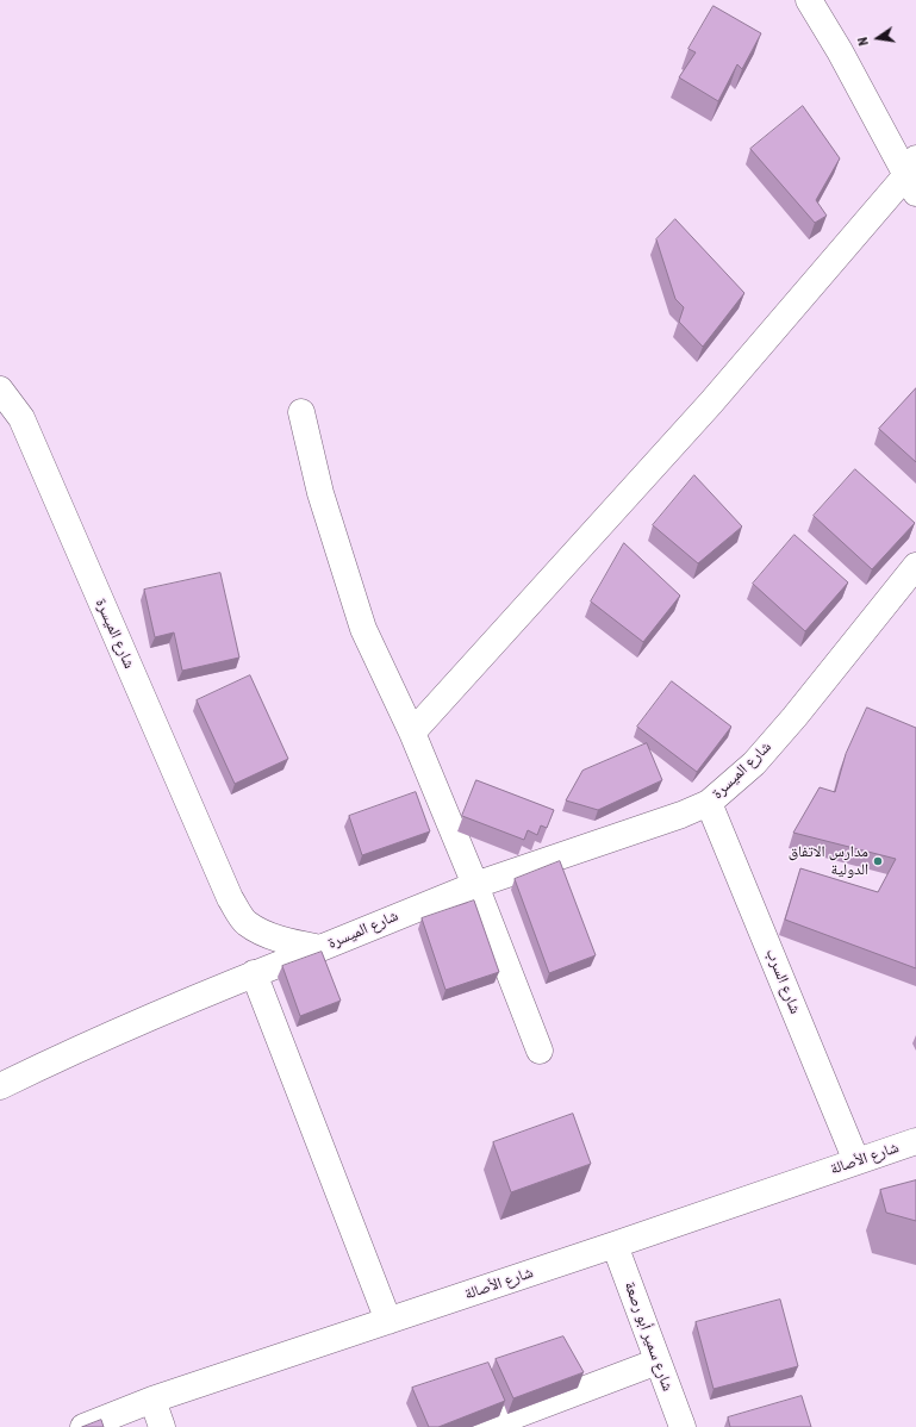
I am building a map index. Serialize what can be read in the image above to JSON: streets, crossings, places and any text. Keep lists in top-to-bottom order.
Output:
{
  "streets": {
    "street": [
      "شارع الميسرة",
      "شارع السرب",
      "شارع الأصالة",
      "شارع سمير أبو رصعة"
    ]
  },
  "crossings": [
    ["شارع الميسرة", "شارع السرب"],
    ["شارع السرب", "شارع الأصالة"],
    ["شارع الأصالة", "شارع سمير أبو رصعة"]
  ],
  "places": ["مدارس الاتفاق الدولية"],
  "north": "left"
}
